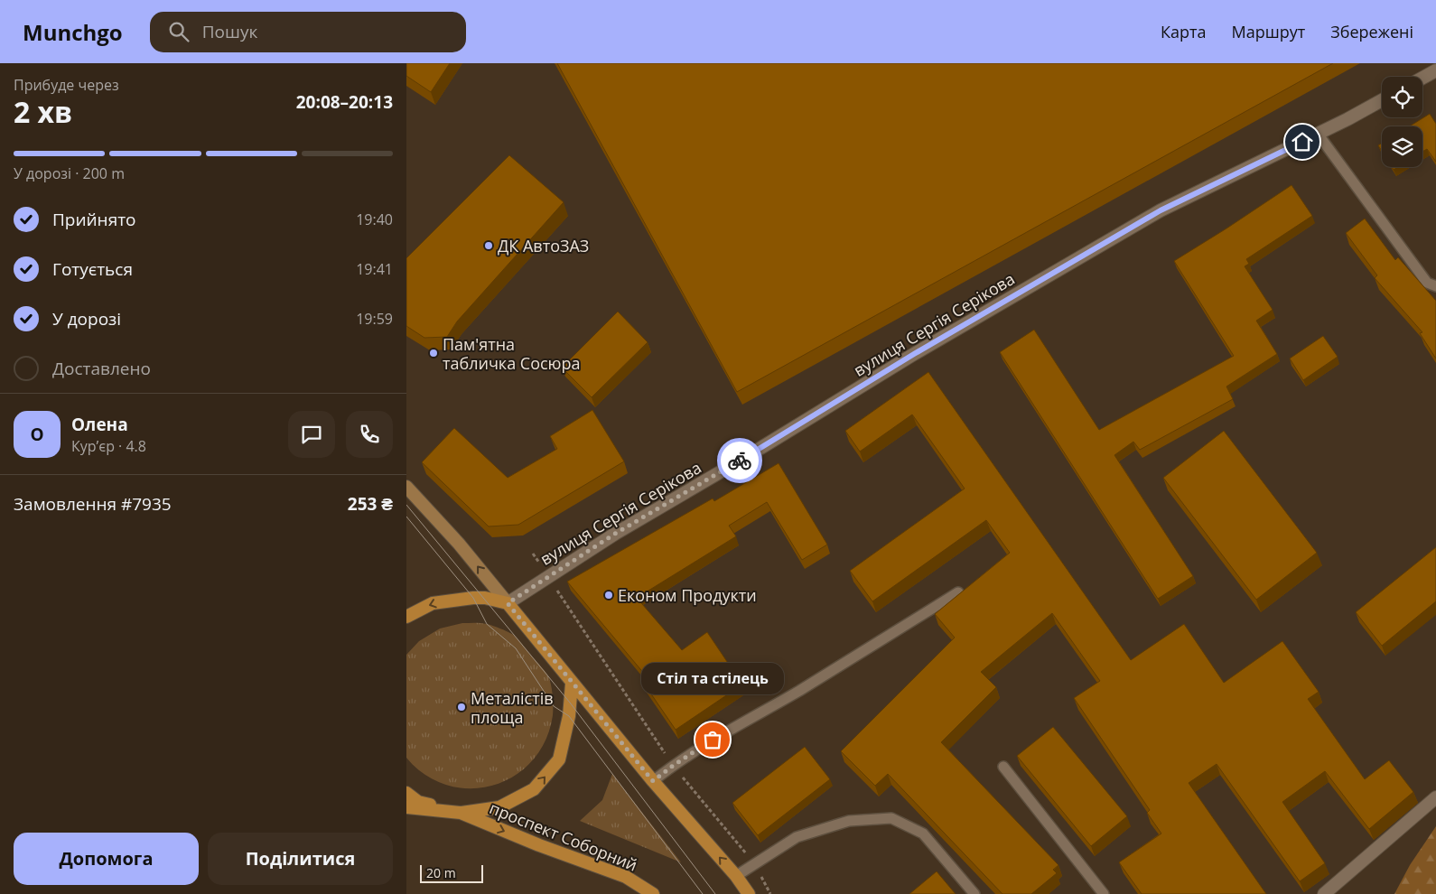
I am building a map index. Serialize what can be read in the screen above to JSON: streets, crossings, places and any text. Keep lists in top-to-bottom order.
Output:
{
  "streets": {
    "main road": ["проспект Соборний"],
    "street": ["вулиця Сергія Серікова"]
  },
  "one_way": ["проспект Соборний"],
  "places": [
    "ДК АвтоЗАЗ",
    "Пам'ятна табличка Сосюра",
    "Економ Продукти",
    "Металістів площа",
    "Стіл та стілець"
  ],
  "scale_bar": "20 m",
  "page": {
    "header": "Munchgo",
    "search": "Пошук",
    "nav": ["Карта", "Маршрут", "Збережені"],
    "heading": ["2 хв", "Прибуде через", "20:08–20:13"],
    "panel": [
      "Олена",
      "Кур’єр · 4.8",
      "Замовлення #7935",
      "253 ₴"
    ],
    "bar": "У дорозі · 200 m",
    "list": [
      ["Прийнято", "19:40"],
      ["Готується", "19:41"],
      ["У дорозі", "19:59"],
      "Доставлено"
    ],
    "round": "О",
    "bubble": "Стіл та стілець",
    "buttons": ["Допомога", "Поділитися"],
    "scale": "20 m"
  }
}
